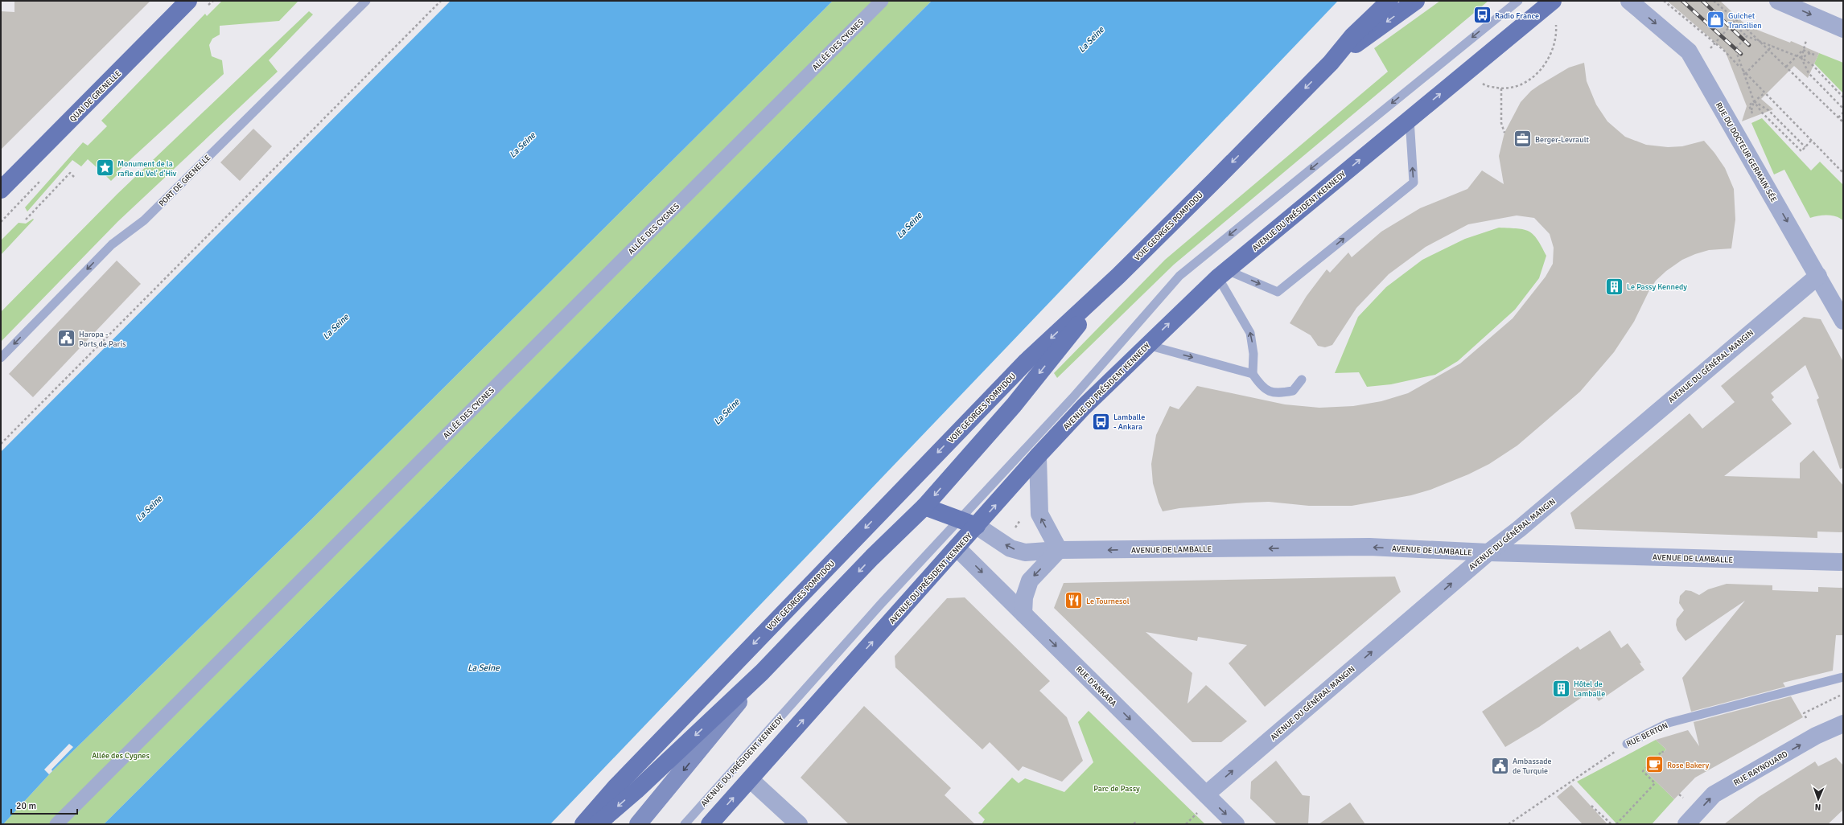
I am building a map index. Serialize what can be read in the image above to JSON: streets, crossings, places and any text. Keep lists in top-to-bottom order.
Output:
{
  "streets": {
    "main road": ["QUAI DE GRENELLE", "AVENUE DU PRÉSIDENT KENNEDY", "VOIE GEORGES POMPIDOU"],
    "street": [
      "ALLÉE DES CYGNES",
      "RUE DU DOCTEUR GERMAIN SÉE",
      "AVENUE DU GÉNÉRAL MANGIN",
      "AVENUE DE LAMBALLE",
      "RUE D'ANKARA",
      "RUE RAYNOUARD"
    ],
    "lane": ["PORT DE GRENELLE", "RUE BERTON"]
  },
  "crossings": [
    ["RUE DU DOCTEUR GERMAIN SÉE", "AVENUE DU GÉNÉRAL MANGIN"],
    ["AVENUE DU PRÉSIDENT KENNEDY", "AVENUE DE LAMBALLE"],
    ["AVENUE DU PRÉSIDENT KENNEDY", "RUE D'ANKARA"],
    ["AVENUE DU GÉNÉRAL MANGIN", "AVENUE DE LAMBALLE"],
    ["AVENUE DU GÉNÉRAL MANGIN", "RUE D'ANKARA"]
  ],
  "one_way": [
    "RUE DU DOCTEUR GERMAIN SÉE",
    "PORT DE GRENELLE",
    "AVENUE DU GÉNÉRAL MANGIN",
    "AVENUE DE LAMBALLE",
    "RUE D'ANKARA",
    "RUE RAYNOUARD"
  ],
  "water": ["La Seine"],
  "parks": ["Allée des Cygnes", "Parc de Passy"],
  "places": {
    "bus stop": ["Radio France", "Lamballe - Ankara"],
    "shop": ["Guichet Transilien"],
    "office": ["Berger-Levrault"],
    "place": ["Monument de la rafle du Vel' d'Hiv"],
    "building": ["Le Passy Kennedy", "Hôtel de Lamballe"],
    "public building": ["Haropa - Ports de Paris", "Ambassade de Turquie"],
    "restaurant": ["Le Tournesol"],
    "cafe": ["Rose Bakery"]
  },
  "scale_bar": "20 m",
  "north": "bottom"
}
